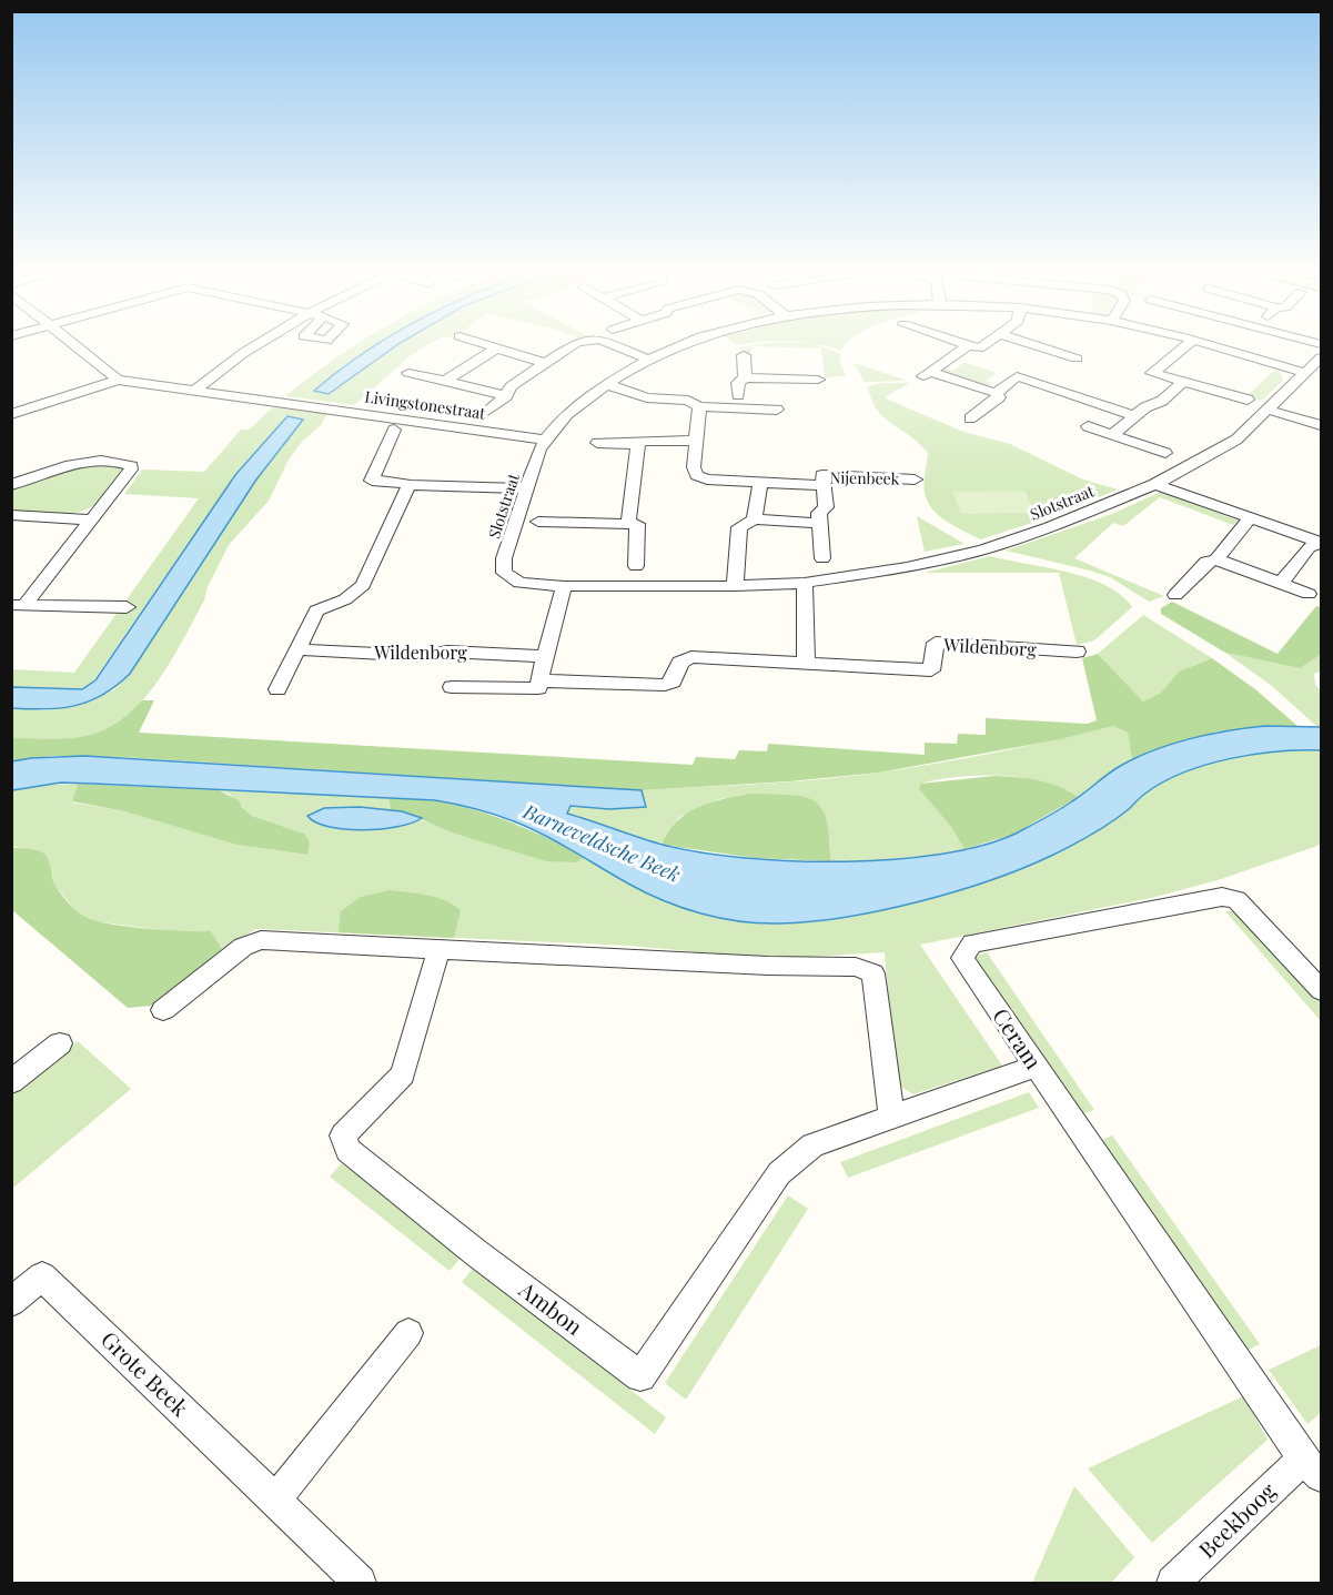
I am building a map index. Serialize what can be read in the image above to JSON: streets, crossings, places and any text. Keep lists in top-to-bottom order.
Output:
{
  "streets": {
    "street": [
      "Livingstonestraat",
      "Nijenbeek",
      "Slotstraat",
      "Wildenborg",
      "Ceram",
      "Ambon",
      "Grote Beek",
      "Beekboog"
    ]
  },
  "crossings": [
    ["Livingstonestraat", "Slotstraat"],
    ["Ceram", "Ambon"],
    ["Ceram", "Beekboog"]
  ],
  "water": ["Barneveldsche Beek"]
}
